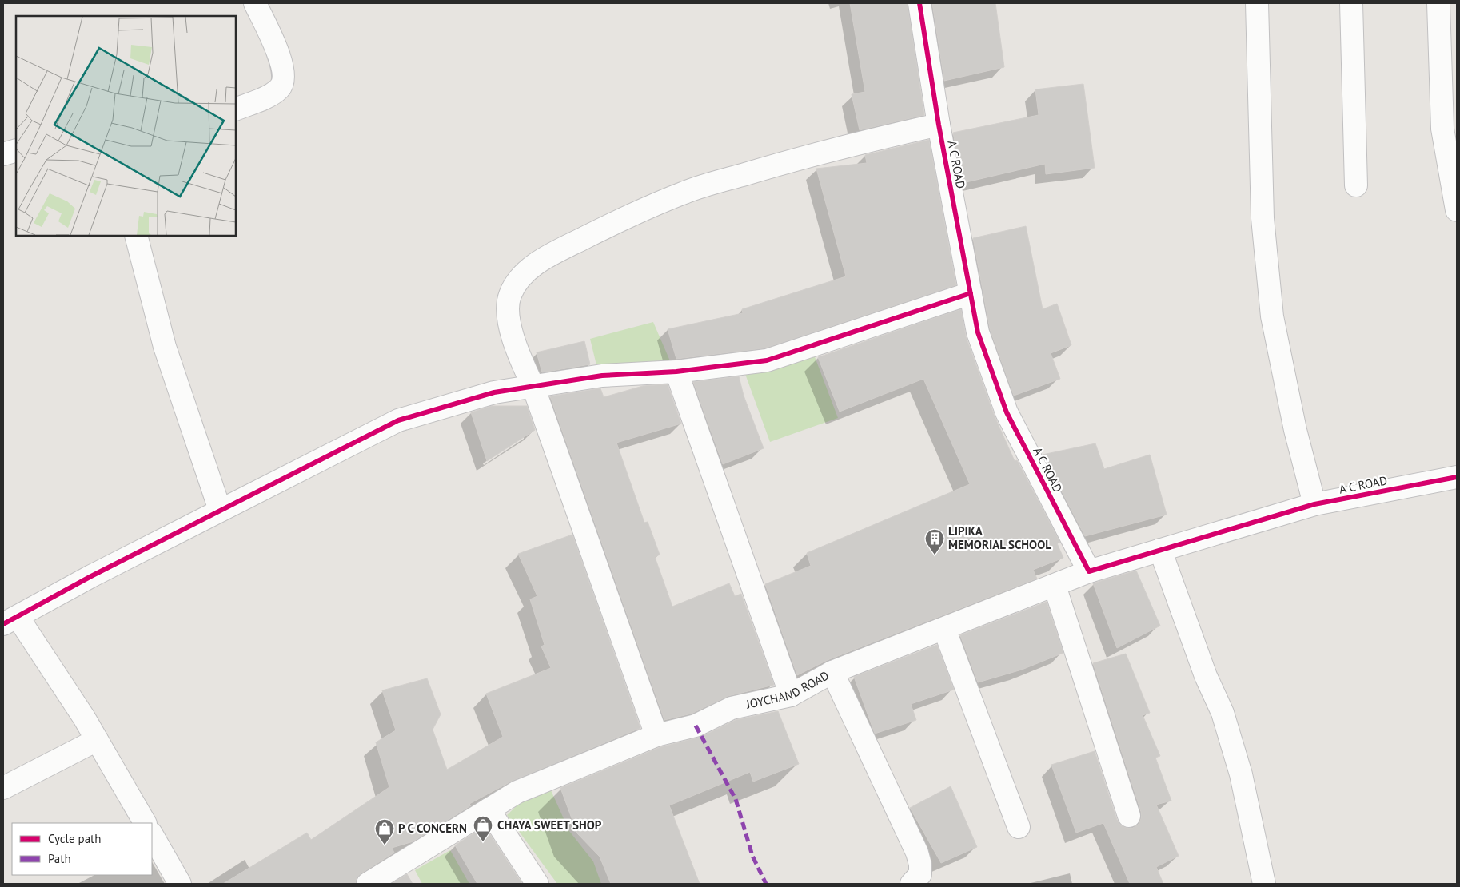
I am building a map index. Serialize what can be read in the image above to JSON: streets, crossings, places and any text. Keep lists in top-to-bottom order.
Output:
{
  "streets": {
    "street": ["A C ROAD", "JOYCHAND ROAD"]
  },
  "crossings": [
    ["A C ROAD", "JOYCHAND ROAD"]
  ],
  "places": {
    "building": ["LIPIKA MEMORIAL SCHOOL"],
    "shop": ["CHAYA SWEET SHOP", "P C CONCERN"]
  },
  "legend": ["Cycle path", "Path"]
}
